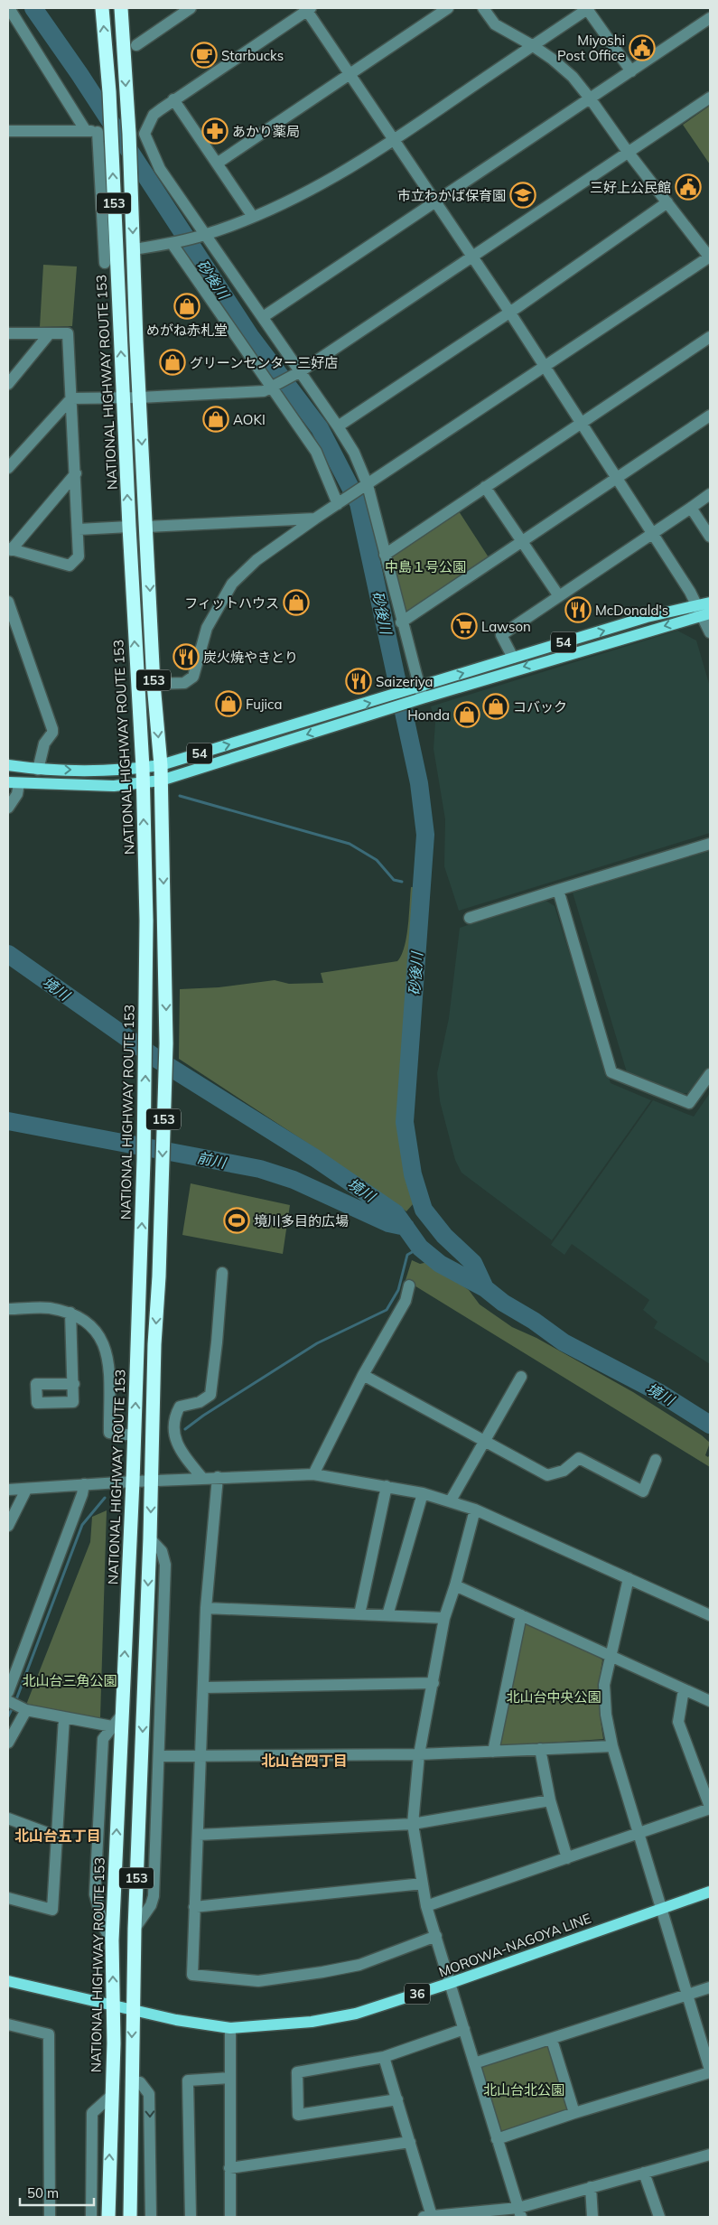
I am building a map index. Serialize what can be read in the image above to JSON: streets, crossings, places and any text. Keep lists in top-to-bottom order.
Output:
{
  "streets": {
    "highway": ["153", "NATIONAL HIGHWAY ROUTE 153"],
    "main road": ["54", "MOROWA-NAGOYA LINE", "36"]
  },
  "crossings": [
    ["153", "54"],
    ["153", "MOROWA-NAGOYA LINE"],
    ["NATIONAL HIGHWAY ROUTE 153", "54"],
    ["NATIONAL HIGHWAY ROUTE 153", "MOROWA-NAGOYA LINE"],
    ["NATIONAL HIGHWAY ROUTE 153", "36"],
    ["MOROWA-NAGOYA LINE", "36"]
  ],
  "districts": ["北山台四丁目", "北山台五丁目"],
  "water": ["砂後川", "境川", "前川"],
  "parks": [
    "中島１号公園",
    "北山台三角公園",
    "北山台中央公園",
    "北山台北公園"
  ],
  "places": {
    "public building": ["Miyoshi Post Office", "三好上公民館"],
    "cafe": ["Starbucks"],
    "pharmacy": ["あかり薬局"],
    "school or university": ["市立わかば保育園"],
    "shop": [
      "めがね赤札堂",
      "グリーンセンター三好店",
      "AOKI",
      "フィットハウス",
      "Fujica",
      "コバック",
      "Honda"
    ],
    "restaurant": ["McDonald's", "炭火焼やきとり", "Saizeriya"],
    "supermarket": ["Lawson"],
    "sports": ["境川多目的広場"]
  },
  "scale_bar": "50 m"
}
